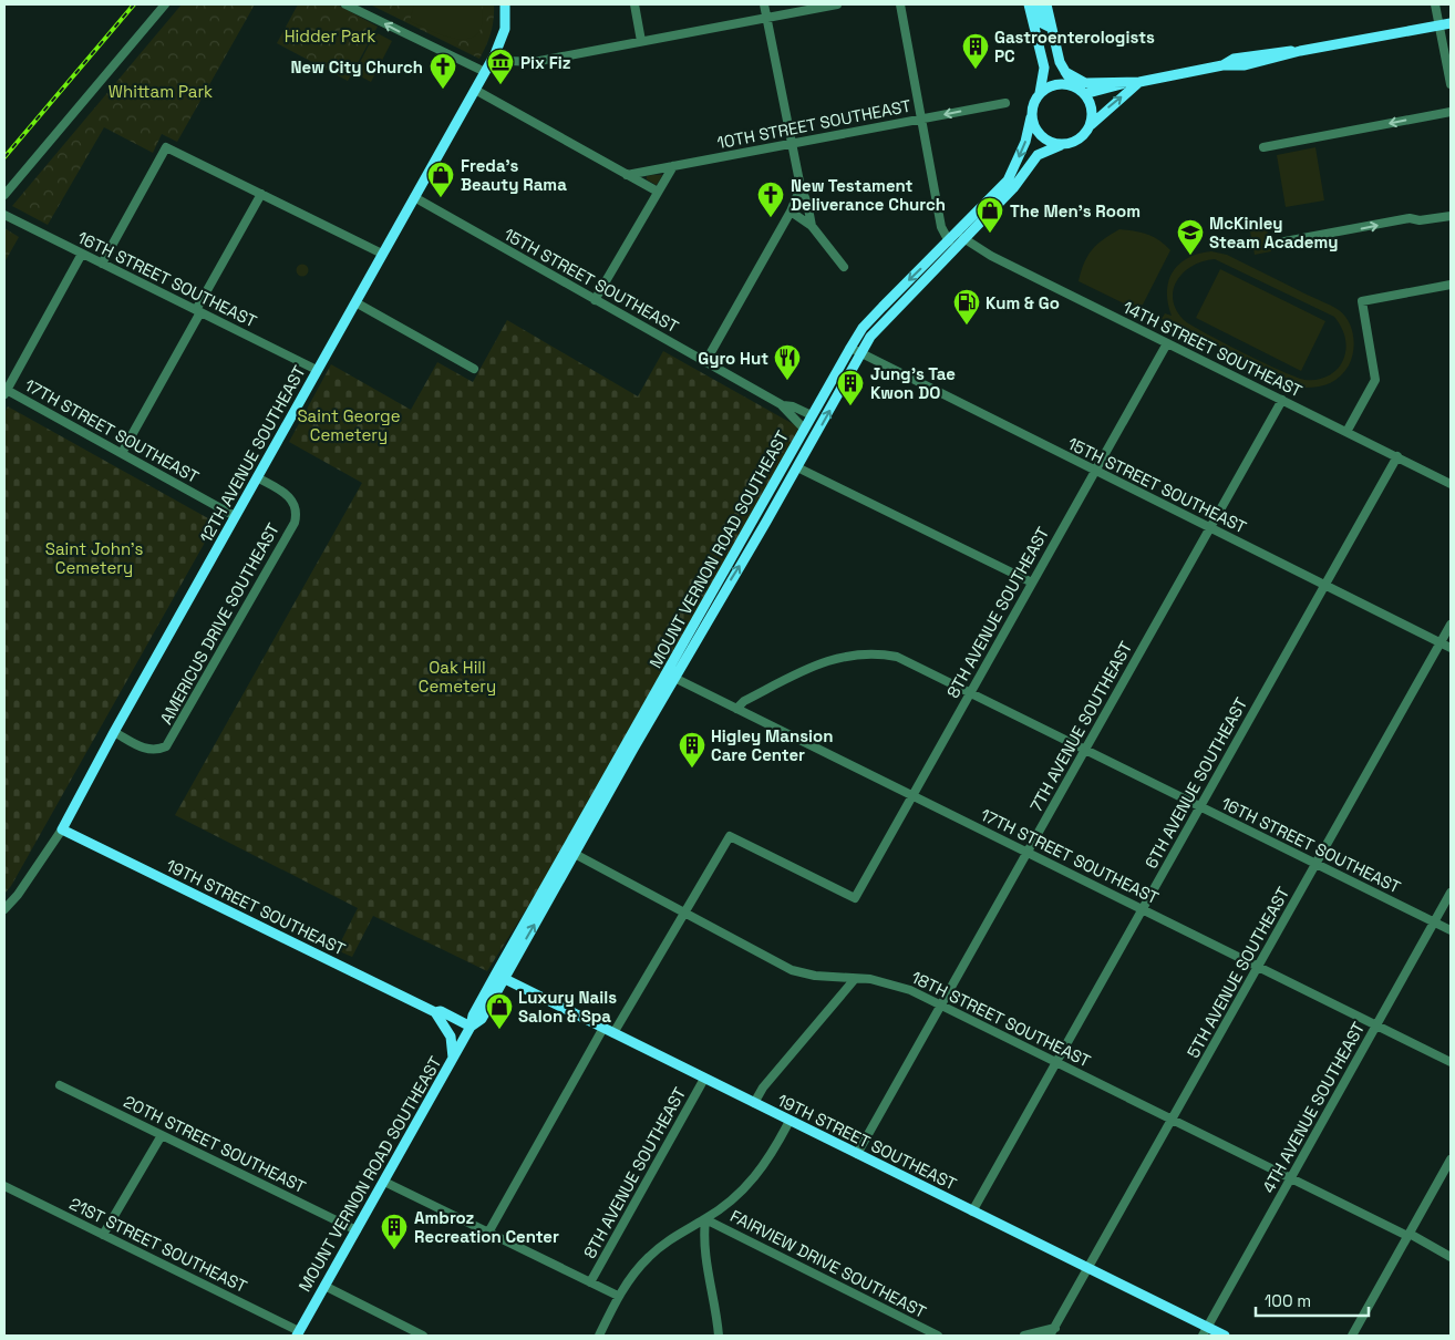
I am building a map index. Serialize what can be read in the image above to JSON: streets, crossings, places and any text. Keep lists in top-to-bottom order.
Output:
{
  "streets": {
    "main road": ["12TH AVENUE SOUTHEAST", "MOUNT VERNON ROAD SOUTHEAST", "19TH STREET SOUTHEAST"],
    "street": [
      "10TH STREET SOUTHEAST",
      "16TH STREET SOUTHEAST",
      "15TH STREET SOUTHEAST",
      "14TH STREET SOUTHEAST",
      "17TH STREET SOUTHEAST",
      "8TH AVENUE SOUTHEAST",
      "AMERICUS DRIVE SOUTHEAST",
      "7TH AVENUE SOUTHEAST",
      "6TH AVENUE SOUTHEAST",
      "5TH AVENUE SOUTHEAST",
      "18TH STREET SOUTHEAST",
      "4TH AVENUE SOUTHEAST",
      "20TH STREET SOUTHEAST",
      "21ST STREET SOUTHEAST",
      "FAIRVIEW DRIVE SOUTHEAST"
    ]
  },
  "crossings": [
    ["16TH STREET SOUTHEAST", "17TH STREET SOUTHEAST"],
    ["16TH STREET SOUTHEAST", "12TH AVENUE SOUTHEAST"],
    ["16TH STREET SOUTHEAST", "8TH AVENUE SOUTHEAST"],
    ["16TH STREET SOUTHEAST", "7TH AVENUE SOUTHEAST"],
    ["16TH STREET SOUTHEAST", "6TH AVENUE SOUTHEAST"],
    ["16TH STREET SOUTHEAST", "5TH AVENUE SOUTHEAST"],
    ["16TH STREET SOUTHEAST", "4TH AVENUE SOUTHEAST"],
    ["15TH STREET SOUTHEAST", "12TH AVENUE SOUTHEAST"],
    ["15TH STREET SOUTHEAST", "MOUNT VERNON ROAD SOUTHEAST"],
    ["15TH STREET SOUTHEAST", "8TH AVENUE SOUTHEAST"],
    ["15TH STREET SOUTHEAST", "7TH AVENUE SOUTHEAST"],
    ["15TH STREET SOUTHEAST", "6TH AVENUE SOUTHEAST"],
    ["15TH STREET SOUTHEAST", "5TH AVENUE SOUTHEAST"],
    ["14TH STREET SOUTHEAST", "MOUNT VERNON ROAD SOUTHEAST"],
    ["14TH STREET SOUTHEAST", "8TH AVENUE SOUTHEAST"],
    ["14TH STREET SOUTHEAST", "7TH AVENUE SOUTHEAST"],
    ["14TH STREET SOUTHEAST", "6TH AVENUE SOUTHEAST"],
    ["17TH STREET SOUTHEAST", "12TH AVENUE SOUTHEAST"],
    ["17TH STREET SOUTHEAST", "MOUNT VERNON ROAD SOUTHEAST"],
    ["17TH STREET SOUTHEAST", "8TH AVENUE SOUTHEAST"],
    ["17TH STREET SOUTHEAST", "7TH AVENUE SOUTHEAST"],
    ["17TH STREET SOUTHEAST", "6TH AVENUE SOUTHEAST"],
    ["17TH STREET SOUTHEAST", "5TH AVENUE SOUTHEAST"],
    ["17TH STREET SOUTHEAST", "4TH AVENUE SOUTHEAST"],
    ["12TH AVENUE SOUTHEAST", "AMERICUS DRIVE SOUTHEAST"],
    ["12TH AVENUE SOUTHEAST", "19TH STREET SOUTHEAST"],
    ["MOUNT VERNON ROAD SOUTHEAST", "19TH STREET SOUTHEAST"],
    ["MOUNT VERNON ROAD SOUTHEAST", "18TH STREET SOUTHEAST"],
    ["MOUNT VERNON ROAD SOUTHEAST", "20TH STREET SOUTHEAST"],
    ["MOUNT VERNON ROAD SOUTHEAST", "21ST STREET SOUTHEAST"],
    ["8TH AVENUE SOUTHEAST", "19TH STREET SOUTHEAST"],
    ["8TH AVENUE SOUTHEAST", "18TH STREET SOUTHEAST"],
    ["7TH AVENUE SOUTHEAST", "19TH STREET SOUTHEAST"],
    ["7TH AVENUE SOUTHEAST", "18TH STREET SOUTHEAST"],
    ["6TH AVENUE SOUTHEAST", "19TH STREET SOUTHEAST"],
    ["6TH AVENUE SOUTHEAST", "18TH STREET SOUTHEAST"],
    ["19TH STREET SOUTHEAST", "5TH AVENUE SOUTHEAST"],
    ["19TH STREET SOUTHEAST", "4TH AVENUE SOUTHEAST"],
    ["5TH AVENUE SOUTHEAST", "18TH STREET SOUTHEAST"],
    ["18TH STREET SOUTHEAST", "4TH AVENUE SOUTHEAST"]
  ],
  "parks": [
    "Hidder Park",
    "Whittam Park",
    "Saint George Cemetery",
    "Saint John's Cemetery",
    "Oak Hill Cemetery"
  ],
  "places": {
    "building": [
      "Gastroenterologists PC",
      "Jung's Tae Kwon DO",
      "Higley Mansion Care Center",
      "Ambroz Recreation Center"
    ],
    "museum": ["Pix Fiz"],
    "church": ["New City Church", "New Testament Deliverance Church"],
    "shop": ["Freda's Beauty Rama", "The Men's Room", "Luxury Nails Salon & Spa"],
    "school or university": ["McKinley Steam Academy"],
    "fuel station": ["Kum & Go"],
    "restaurant": ["Gyro Hut"]
  },
  "scale_bar": "100 m"
}
